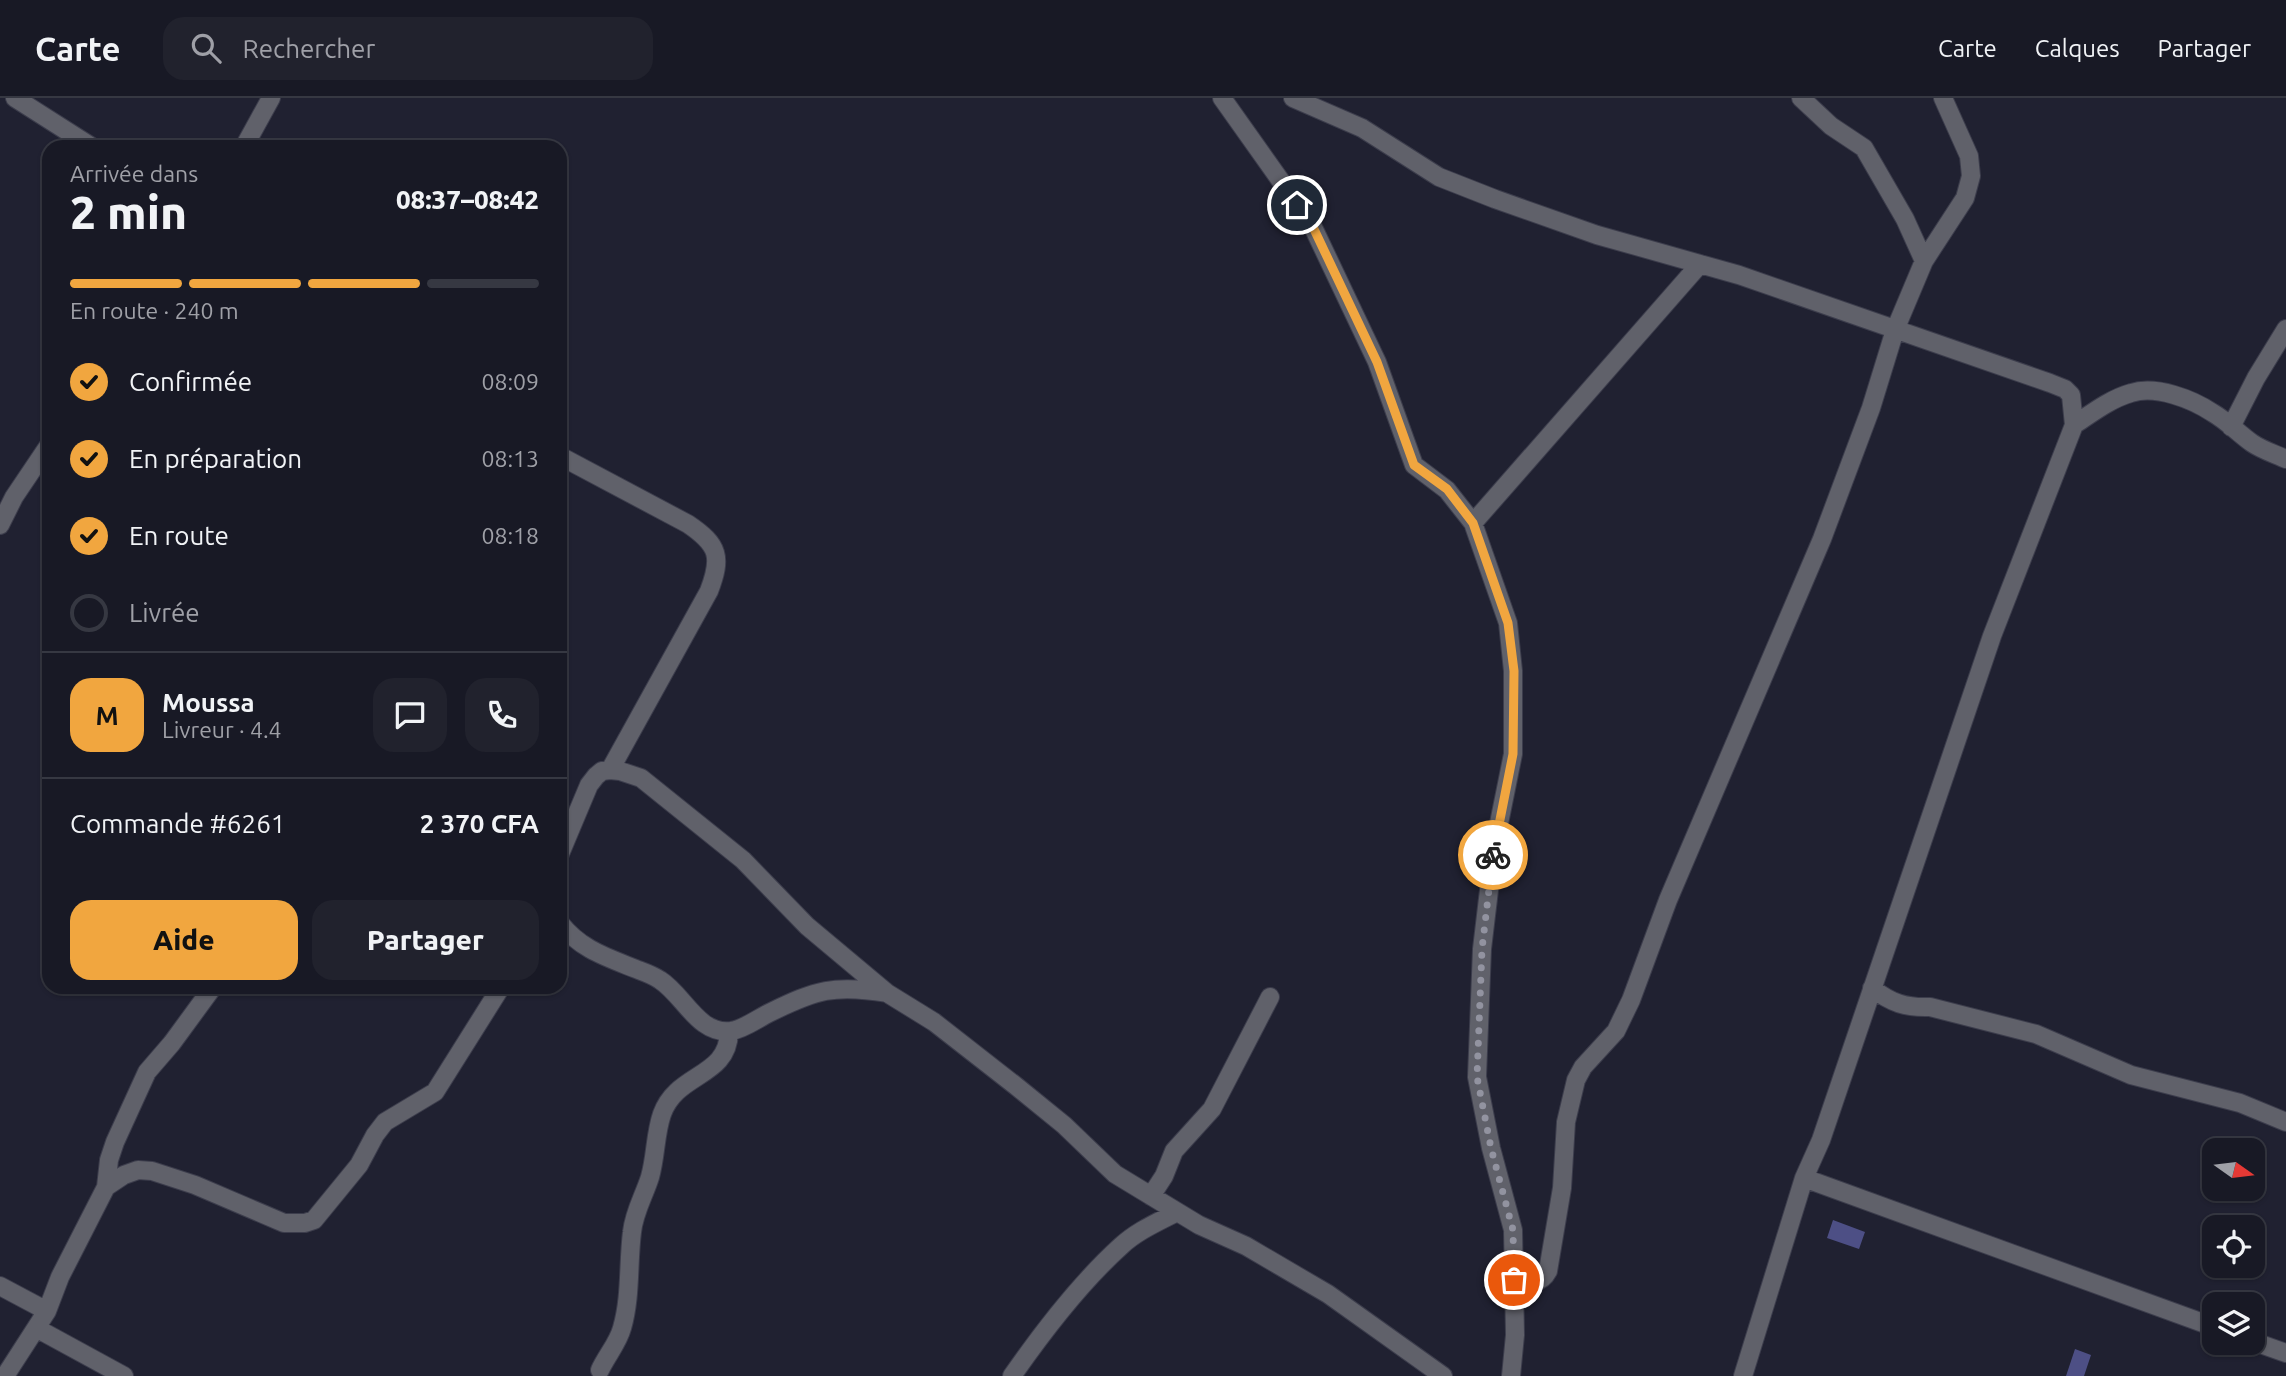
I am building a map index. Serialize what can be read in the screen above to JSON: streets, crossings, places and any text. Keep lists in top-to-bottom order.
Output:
{
  "north": "right",
  "page": {
    "header": "Carte",
    "search": "Rechercher",
    "nav": ["Carte", "Calques", "Partager"],
    "heading": ["2 min", "Arrivée dans", "08:37–08:42"],
    "panel": [
      "Moussa",
      "Livreur · 4.4",
      "Commande #6261",
      "2 370 CFA"
    ],
    "bar": "En route · 240 m",
    "list": [
      ["Confirmée", "08:09"],
      ["En préparation", "08:13"],
      ["En route", "08:18"],
      "Livrée"
    ],
    "round": "M",
    "buttons": ["Aide", "Partager"]
  }
}
